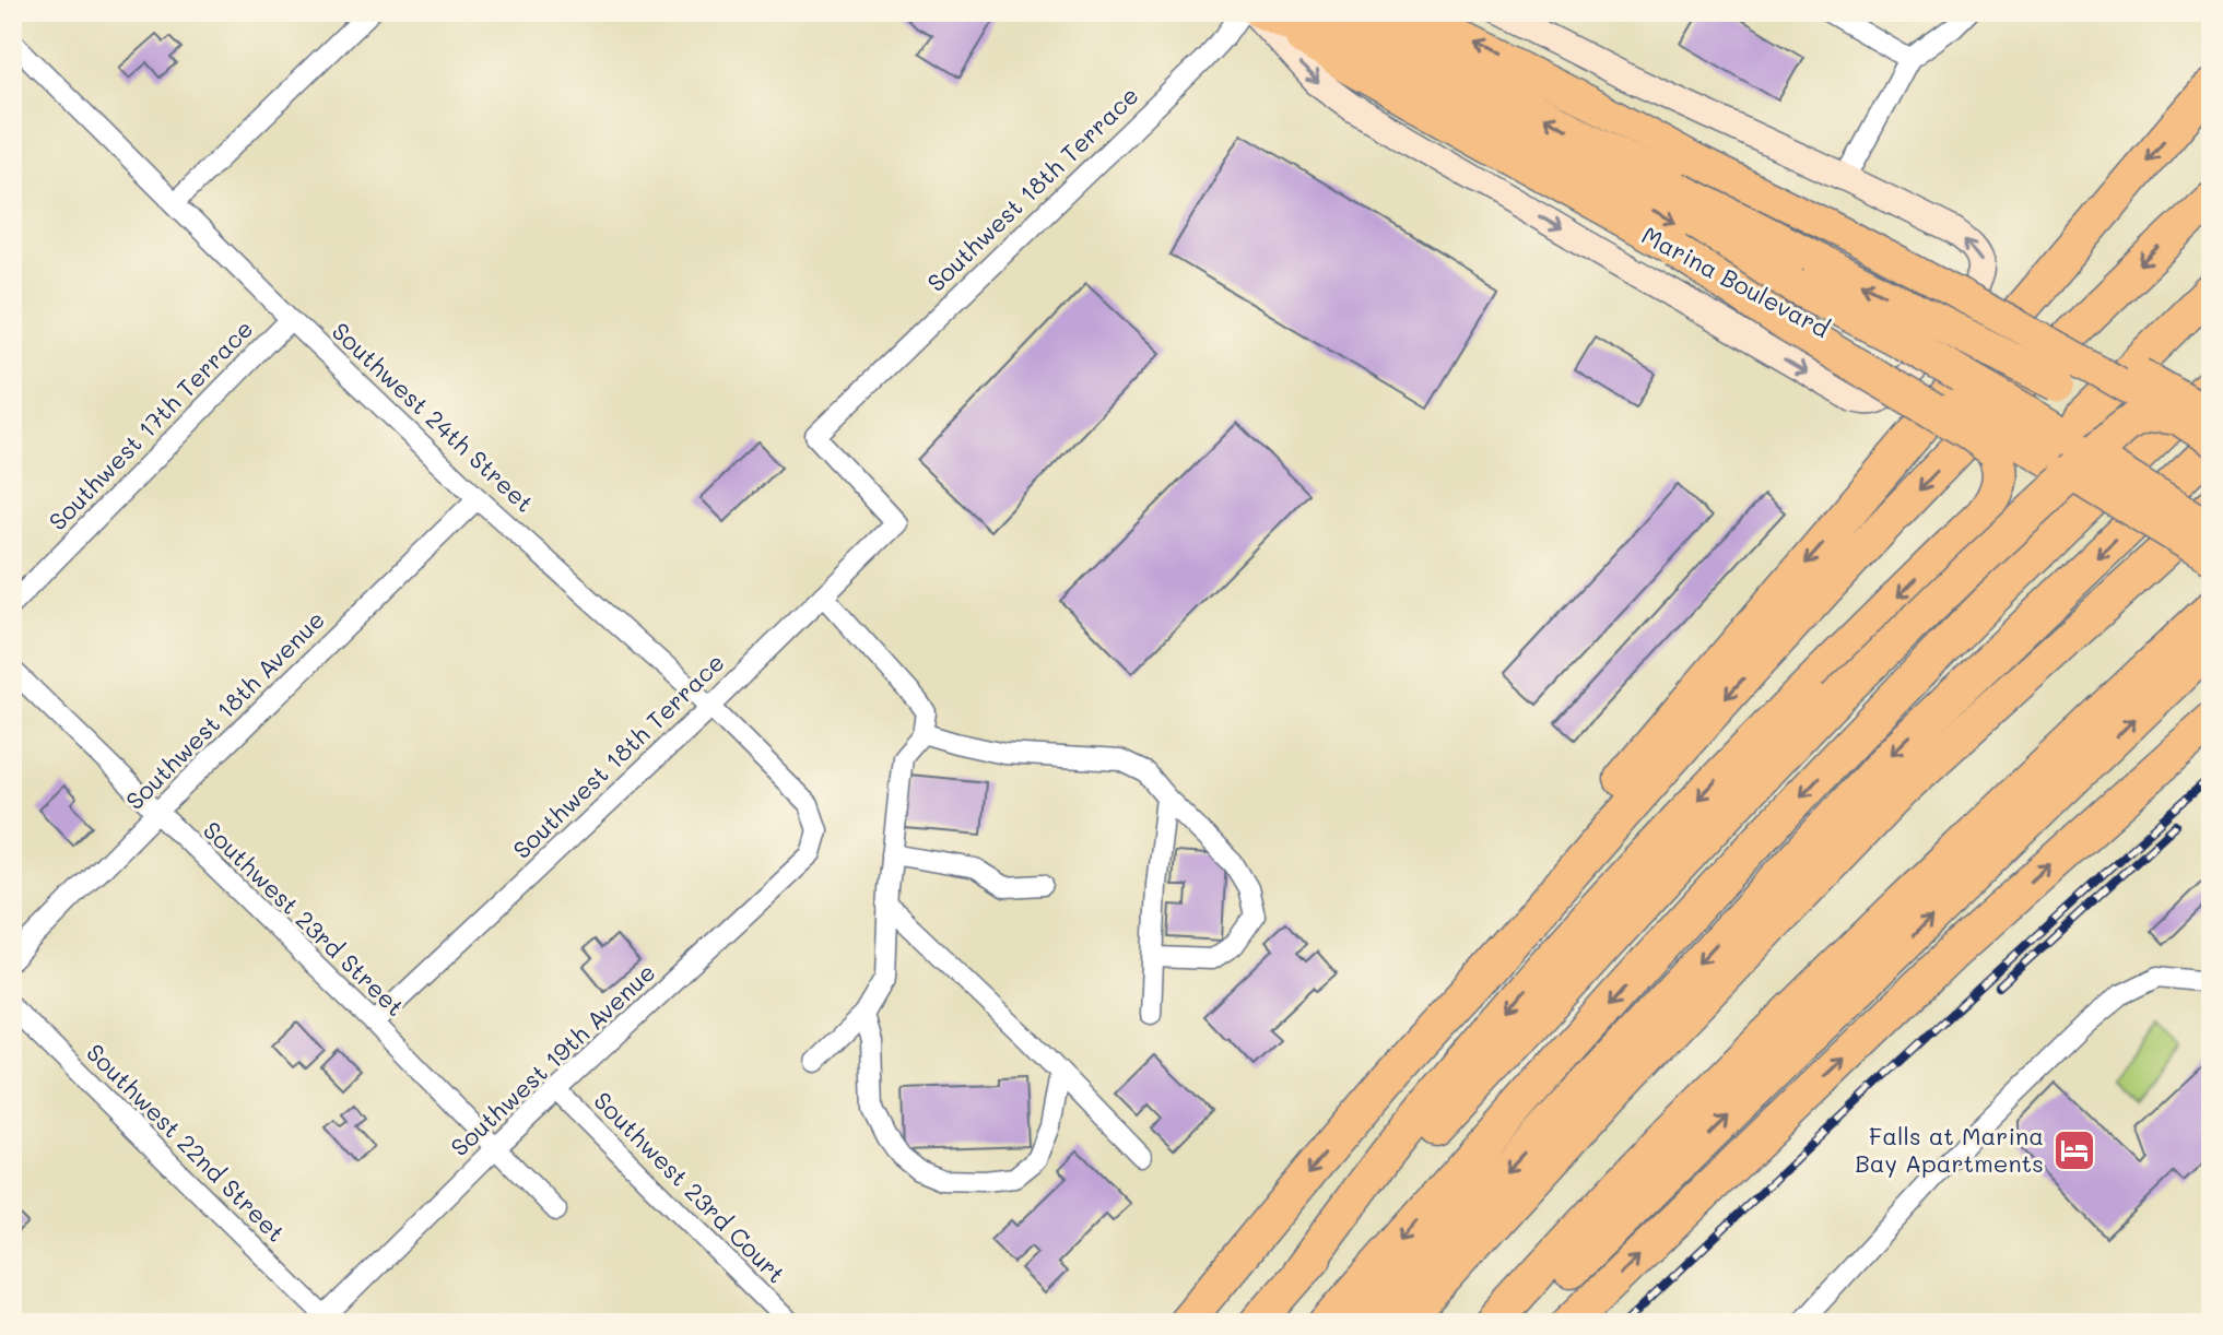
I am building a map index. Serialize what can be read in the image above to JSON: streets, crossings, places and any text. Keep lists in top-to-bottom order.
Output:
{
  "streets": {
    "main road": ["Marina Boulevard"],
    "street": [
      "Southwest 18th Terrace",
      "Southwest 24th Street",
      "Southwest 17th Terrace",
      "Southwest 18th Avenue",
      "Southwest 23rd Street",
      "Southwest 19th Avenue",
      "Southwest 22nd Street",
      "Southwest 23rd Court"
    ]
  },
  "crossings": [
    ["Southwest 18th Terrace", "Southwest 24th Street"],
    ["Southwest 18th Terrace", "Southwest 23rd Street"],
    ["Southwest 24th Street", "Southwest 17th Terrace"],
    ["Southwest 24th Street", "Southwest 18th Avenue"],
    ["Southwest 24th Street", "Southwest 19th Avenue"],
    ["Southwest 18th Avenue", "Southwest 23rd Street"],
    ["Southwest 23rd Street", "Southwest 19th Avenue"],
    ["Southwest 19th Avenue", "Southwest 22nd Street"],
    ["Southwest 19th Avenue", "Southwest 23rd Court"]
  ],
  "places": {
    "hotel": ["Falls at Marina Bay Apartments"]
  }
}
